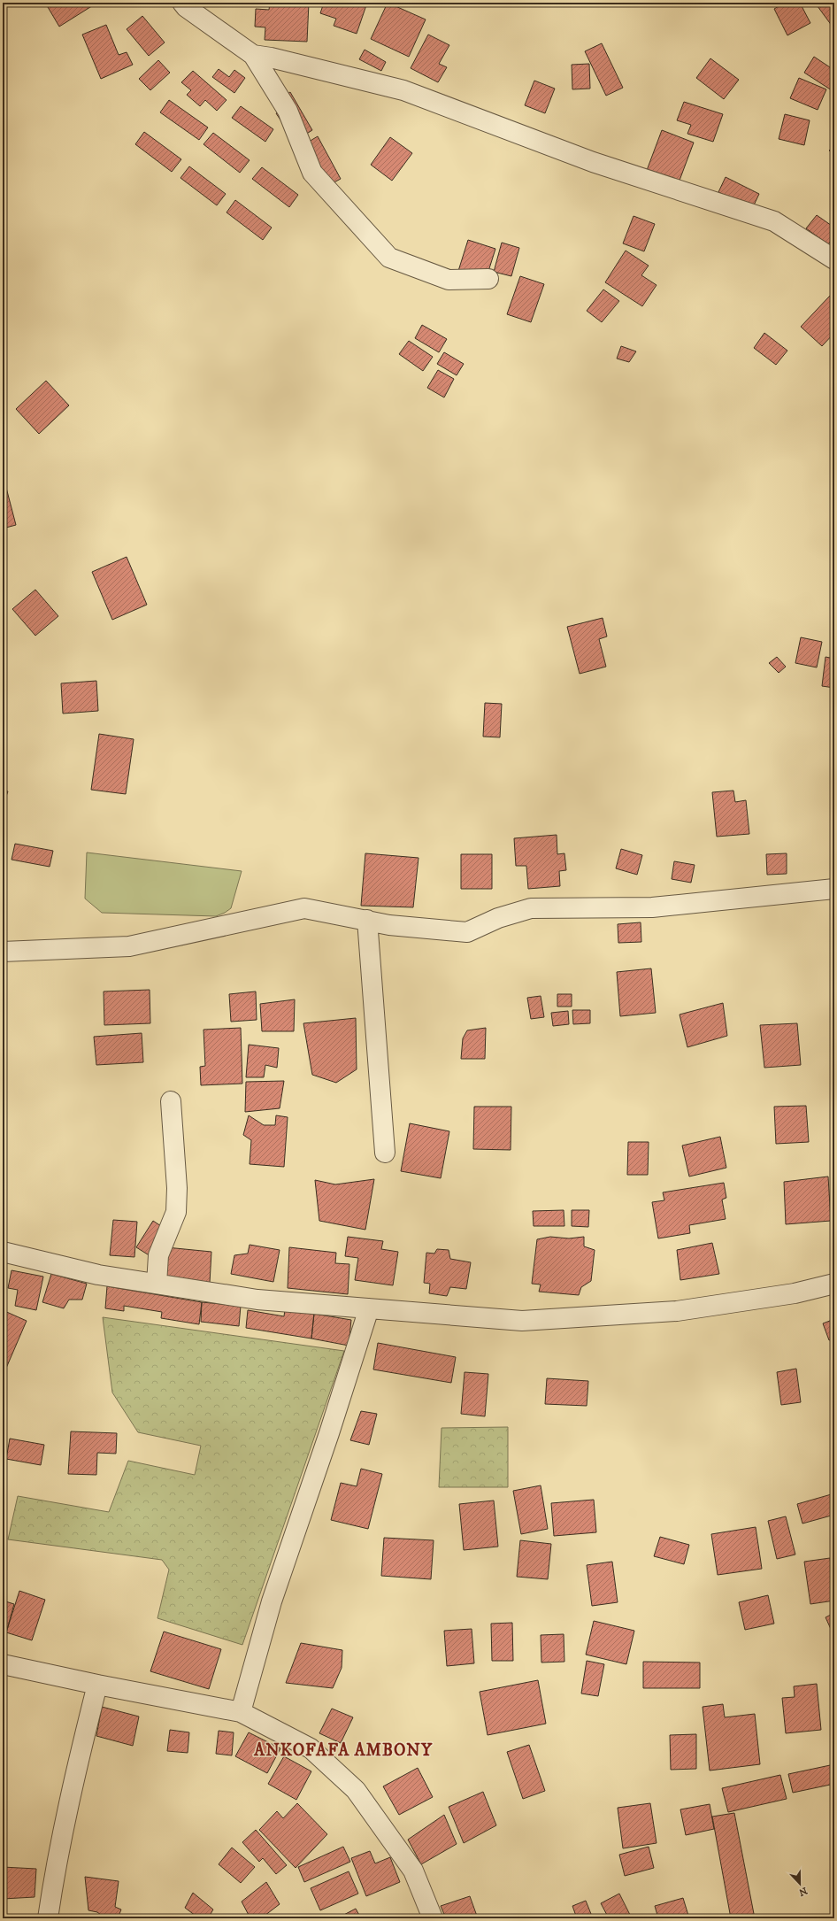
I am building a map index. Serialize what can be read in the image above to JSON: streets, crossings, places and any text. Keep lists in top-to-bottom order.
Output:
{
  "districts": ["ANKOFAFA AMBONY"],
  "north": "bottom"
}
